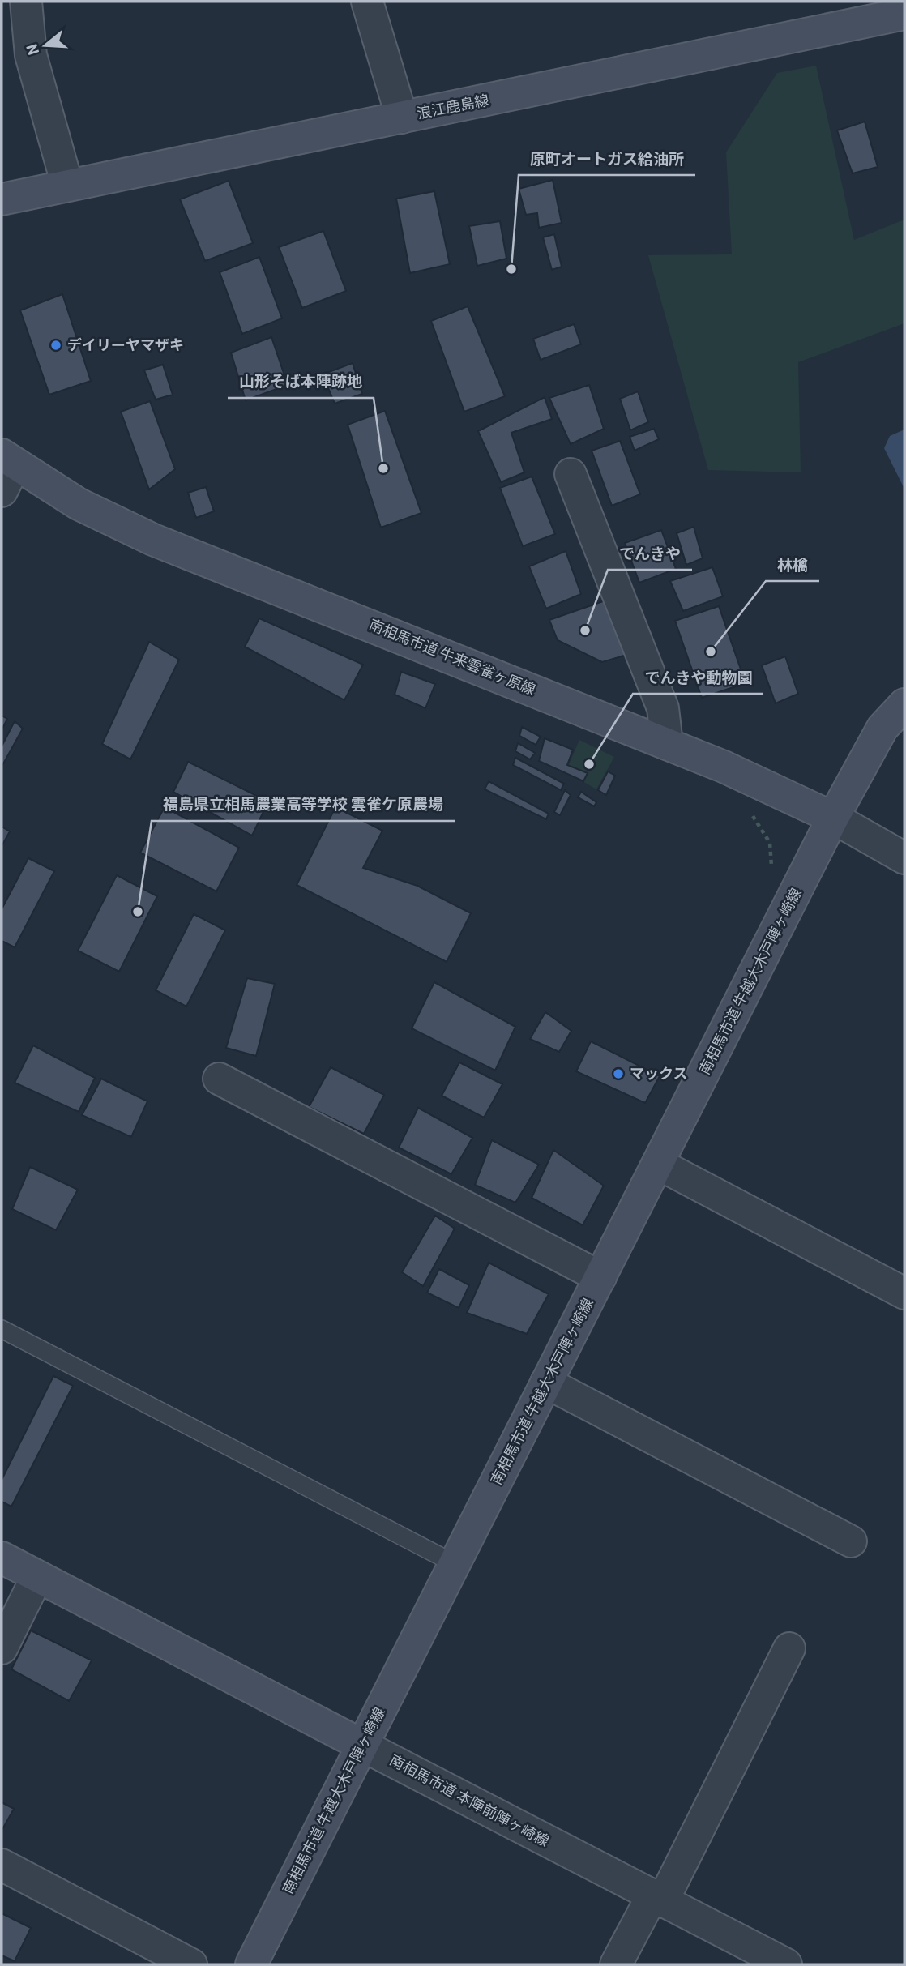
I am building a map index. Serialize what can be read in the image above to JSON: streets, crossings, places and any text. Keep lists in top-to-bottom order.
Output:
{
  "streets": {
    "street": [
      "浪江鹿島線",
      "南相馬市道 牛来雲雀ヶ原線",
      "南相馬市道 牛越大木戸陣ヶ崎線",
      "南相馬市道 本陣前陣ヶ崎線"
    ]
  },
  "crossings": [
    ["南相馬市道 牛来雲雀ヶ原線", "南相馬市道 牛越大木戸陣ヶ崎線"],
    ["南相馬市道 牛越大木戸陣ヶ崎線", "南相馬市道 本陣前陣ヶ崎線"]
  ],
  "places": [
    "原町オートガス給油所",
    "デイリーヤマザキ",
    "山形そば本陣跡地",
    "でんきや",
    "林檎",
    "でんきや動物園",
    "福島県立相馬農業高等学校 雲雀ケ原農場",
    "マックス"
  ],
  "north": "left"
}
